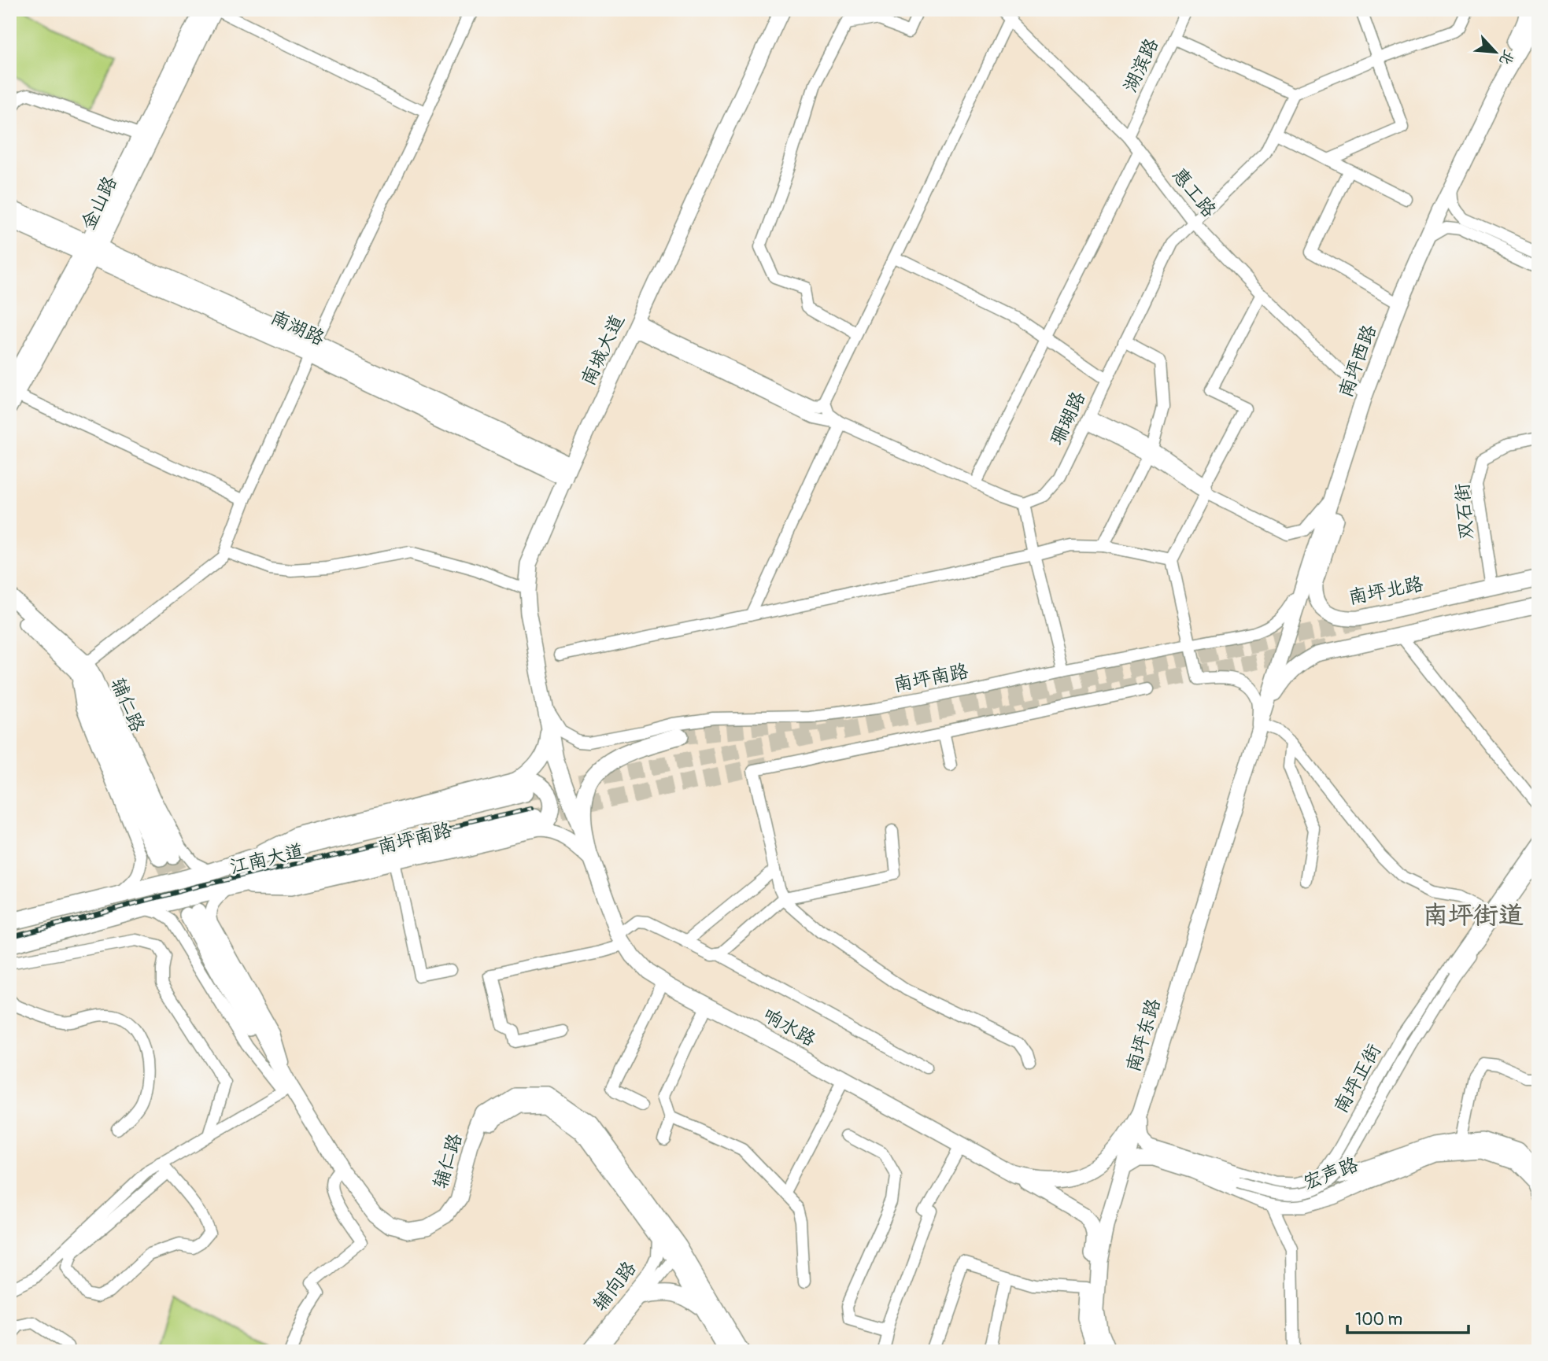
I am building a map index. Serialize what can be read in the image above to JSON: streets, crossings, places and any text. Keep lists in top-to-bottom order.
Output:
{
  "streets": {
    "highway": ["江南大道"],
    "main road": [
      "金山路",
      "南城大道",
      "南坪西路",
      "南坪北路",
      "南坪南路",
      "辅仁路",
      "响水路",
      "南坪东路",
      "宏声路"
    ],
    "street": [
      "湖滨路",
      "惠工路",
      "珊瑚路",
      "双石街",
      "南坪正街",
      "辅向路"
    ]
  },
  "crossings": [
    ["湖滨路", "惠工路"],
    ["惠工路", "南坪西路"],
    ["惠工路", "珊瑚路"],
    ["南城大道", "南坪南路"],
    ["南城大道", "响水路"],
    ["南坪西路", "南坪北路"],
    ["南坪西路", "南坪南路"],
    ["南坪西路", "南坪东路"],
    ["双石街", "南坪北路"],
    ["南坪南路", "江南大道"],
    ["南坪南路", "响水路"],
    ["辅仁路", "辅向路"],
    ["响水路", "南坪东路"],
    ["响水路", "宏声路"],
    ["南坪东路", "宏声路"],
    ["南坪正街", "宏声路"]
  ],
  "districts": ["南坪街道"],
  "scale_bar": "100 m",
  "north": "bottom right"
}
